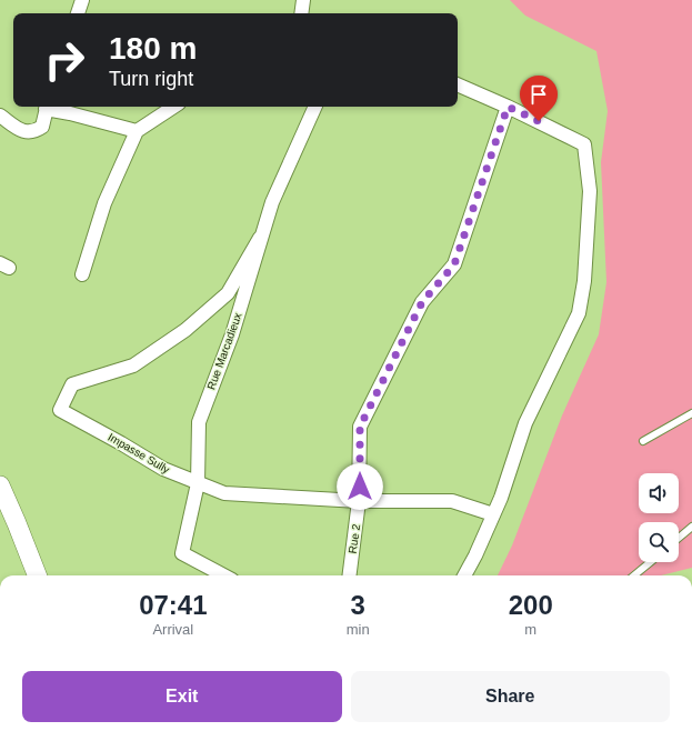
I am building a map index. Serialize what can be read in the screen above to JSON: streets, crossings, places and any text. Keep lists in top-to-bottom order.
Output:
{
  "streets": {
    "street": ["Rue Marcadieux", "Impasse Sully", "Rue 2"]
  },
  "crossings": [
    ["Rue Marcadieux", "Impasse Sully"],
    ["Impasse Sully", "Rue 2"]
  ],
  "page": {
    "turn": ["180 m", "Turn right"],
    "eta": [
      "07:41",
      "Arrival",
      "3",
      "min",
      "200",
      "m"
    ],
    "buttons": ["Exit", "Share"]
  }
}
